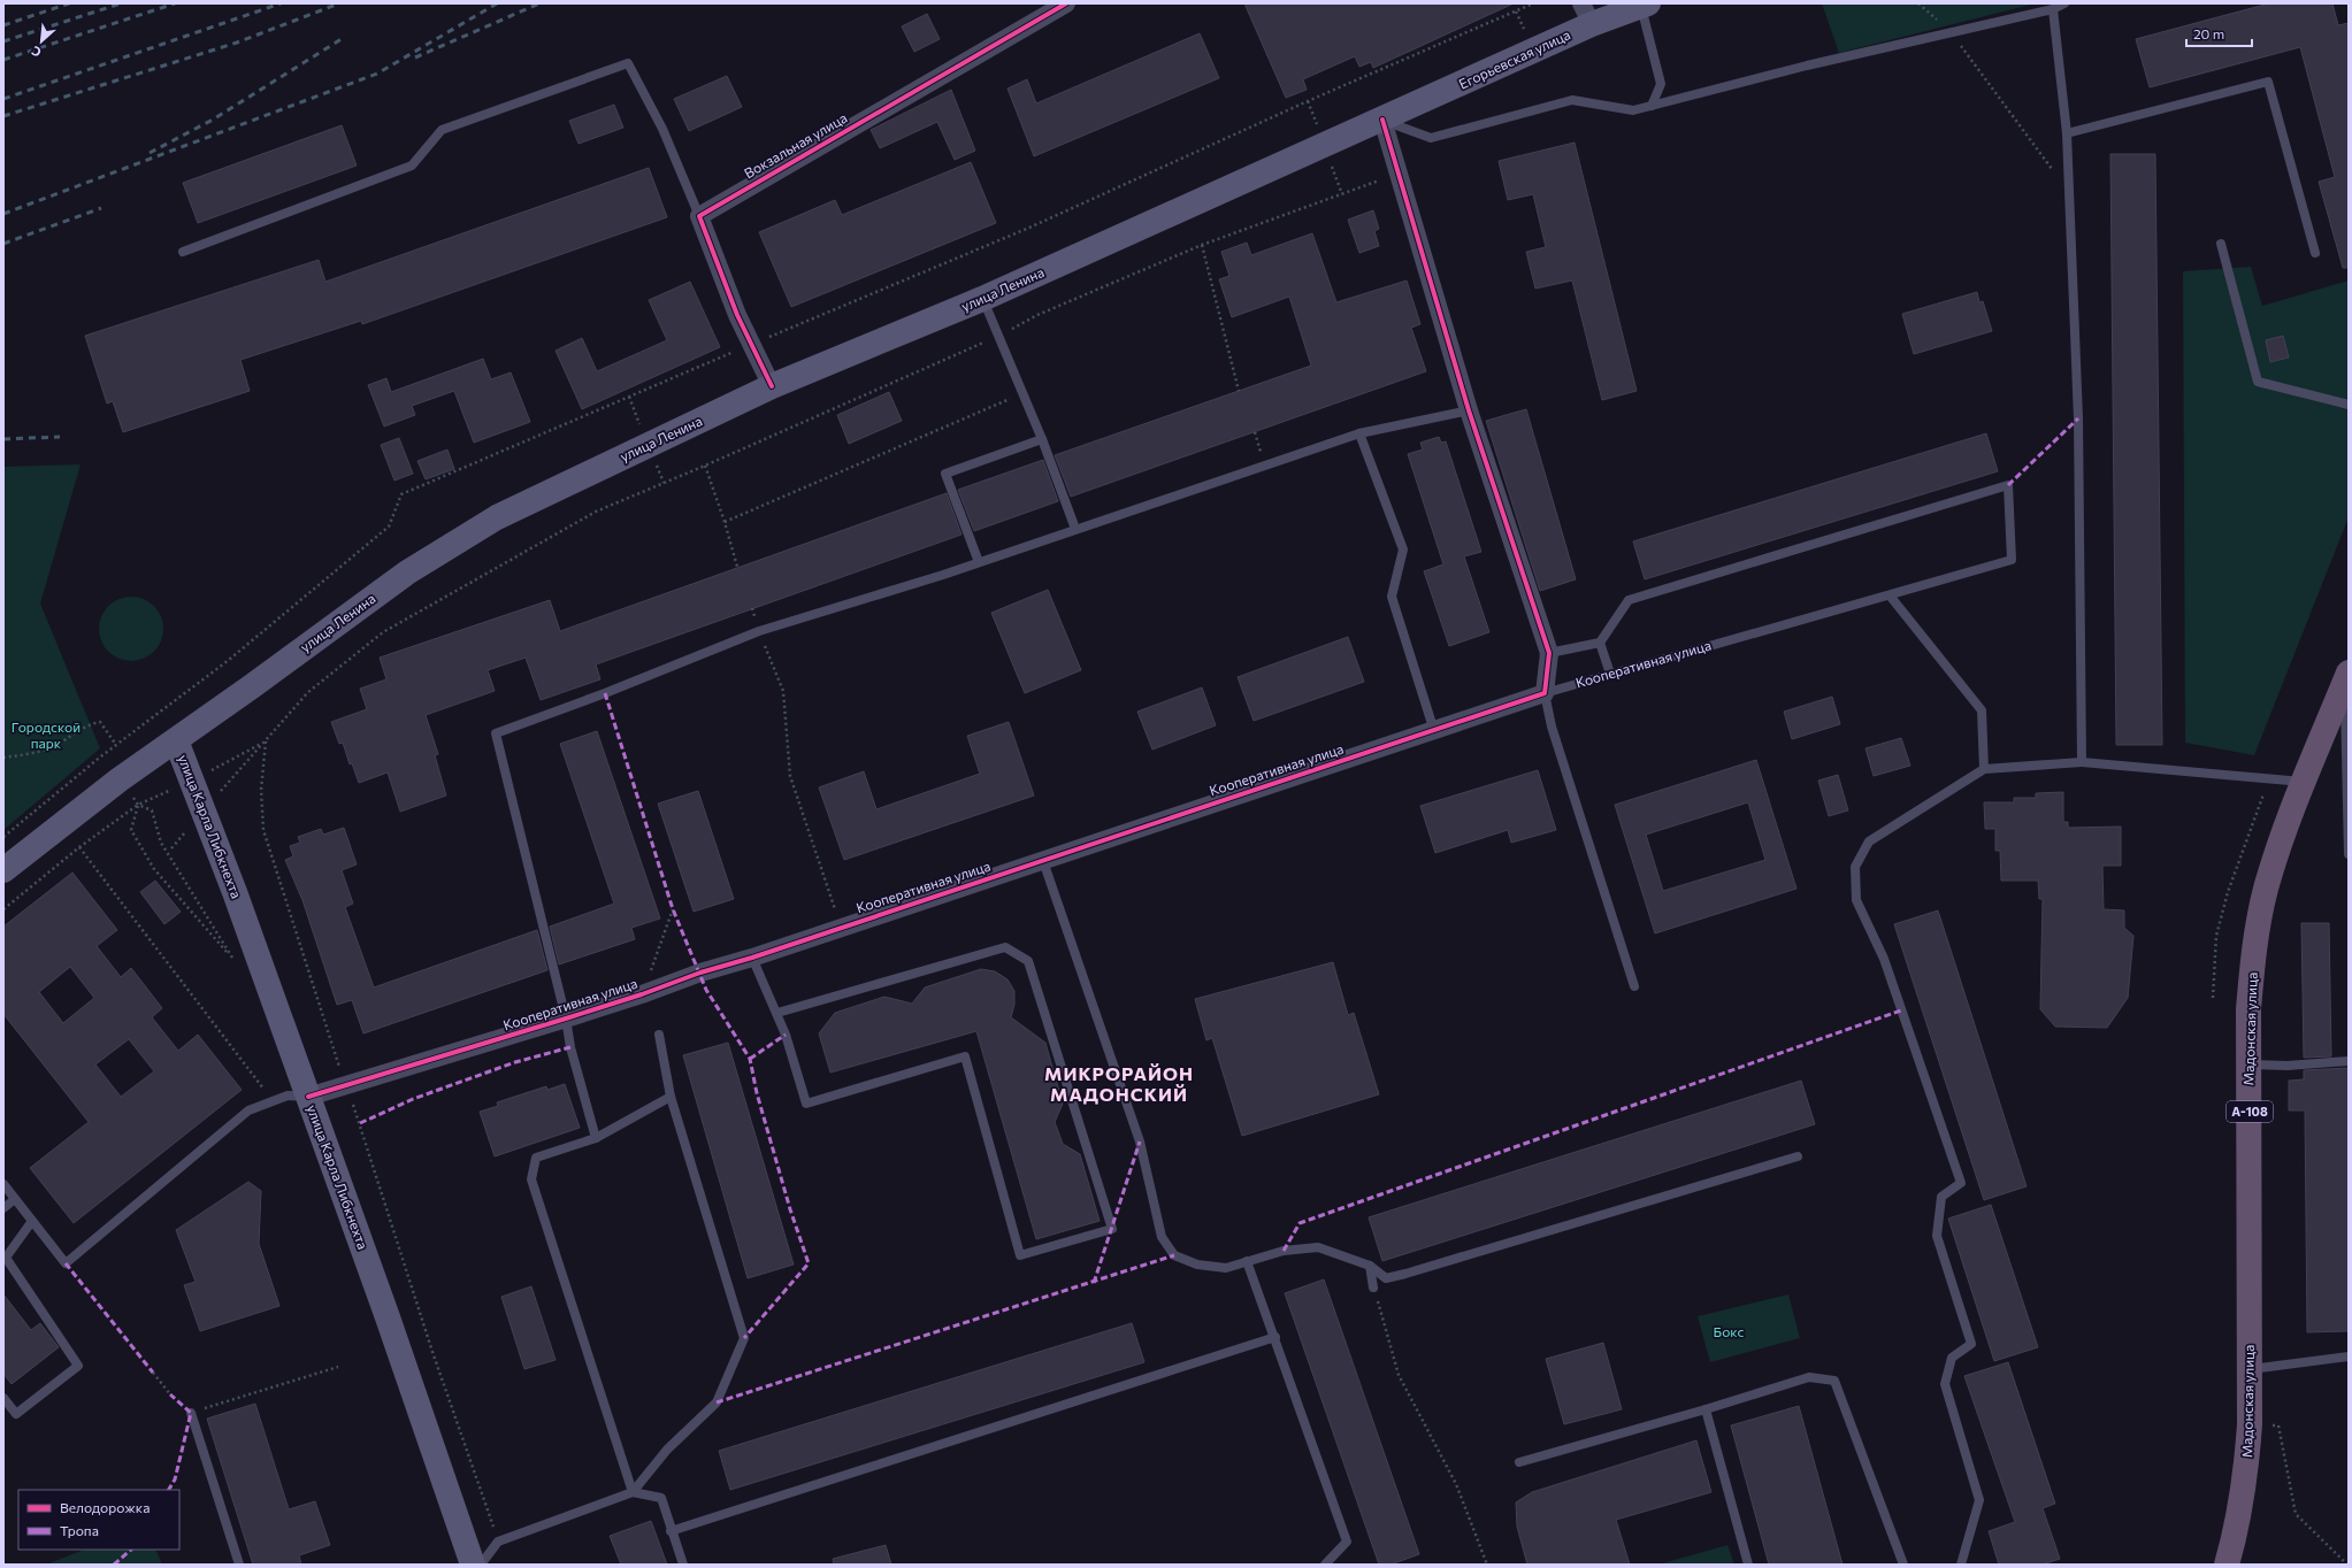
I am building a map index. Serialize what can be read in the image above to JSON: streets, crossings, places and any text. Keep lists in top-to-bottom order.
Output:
{
  "streets": {
    "highway": ["Мадонская улица", "А-108"],
    "main road": ["Егорьевская улица", "улица Ленина", "улица Карла Либкнехта"],
    "street": ["Вокзальная улица", "Кооперативная улица"]
  },
  "crossings": [
    ["Егорьевская улица", "улица Ленина"],
    ["улица Ленина", "улица Карла Либкнехта"],
    ["Кооперативная улица", "улица Карла Либкнехта"]
  ],
  "districts": ["МИКРОРАЙОН МАДОНСКИЙ"],
  "parks": ["Городской парк", "Бокс"],
  "legend": ["Велодорожка", "Тропа"],
  "scale_bar": "20 m",
  "north": "bottom left"
}
